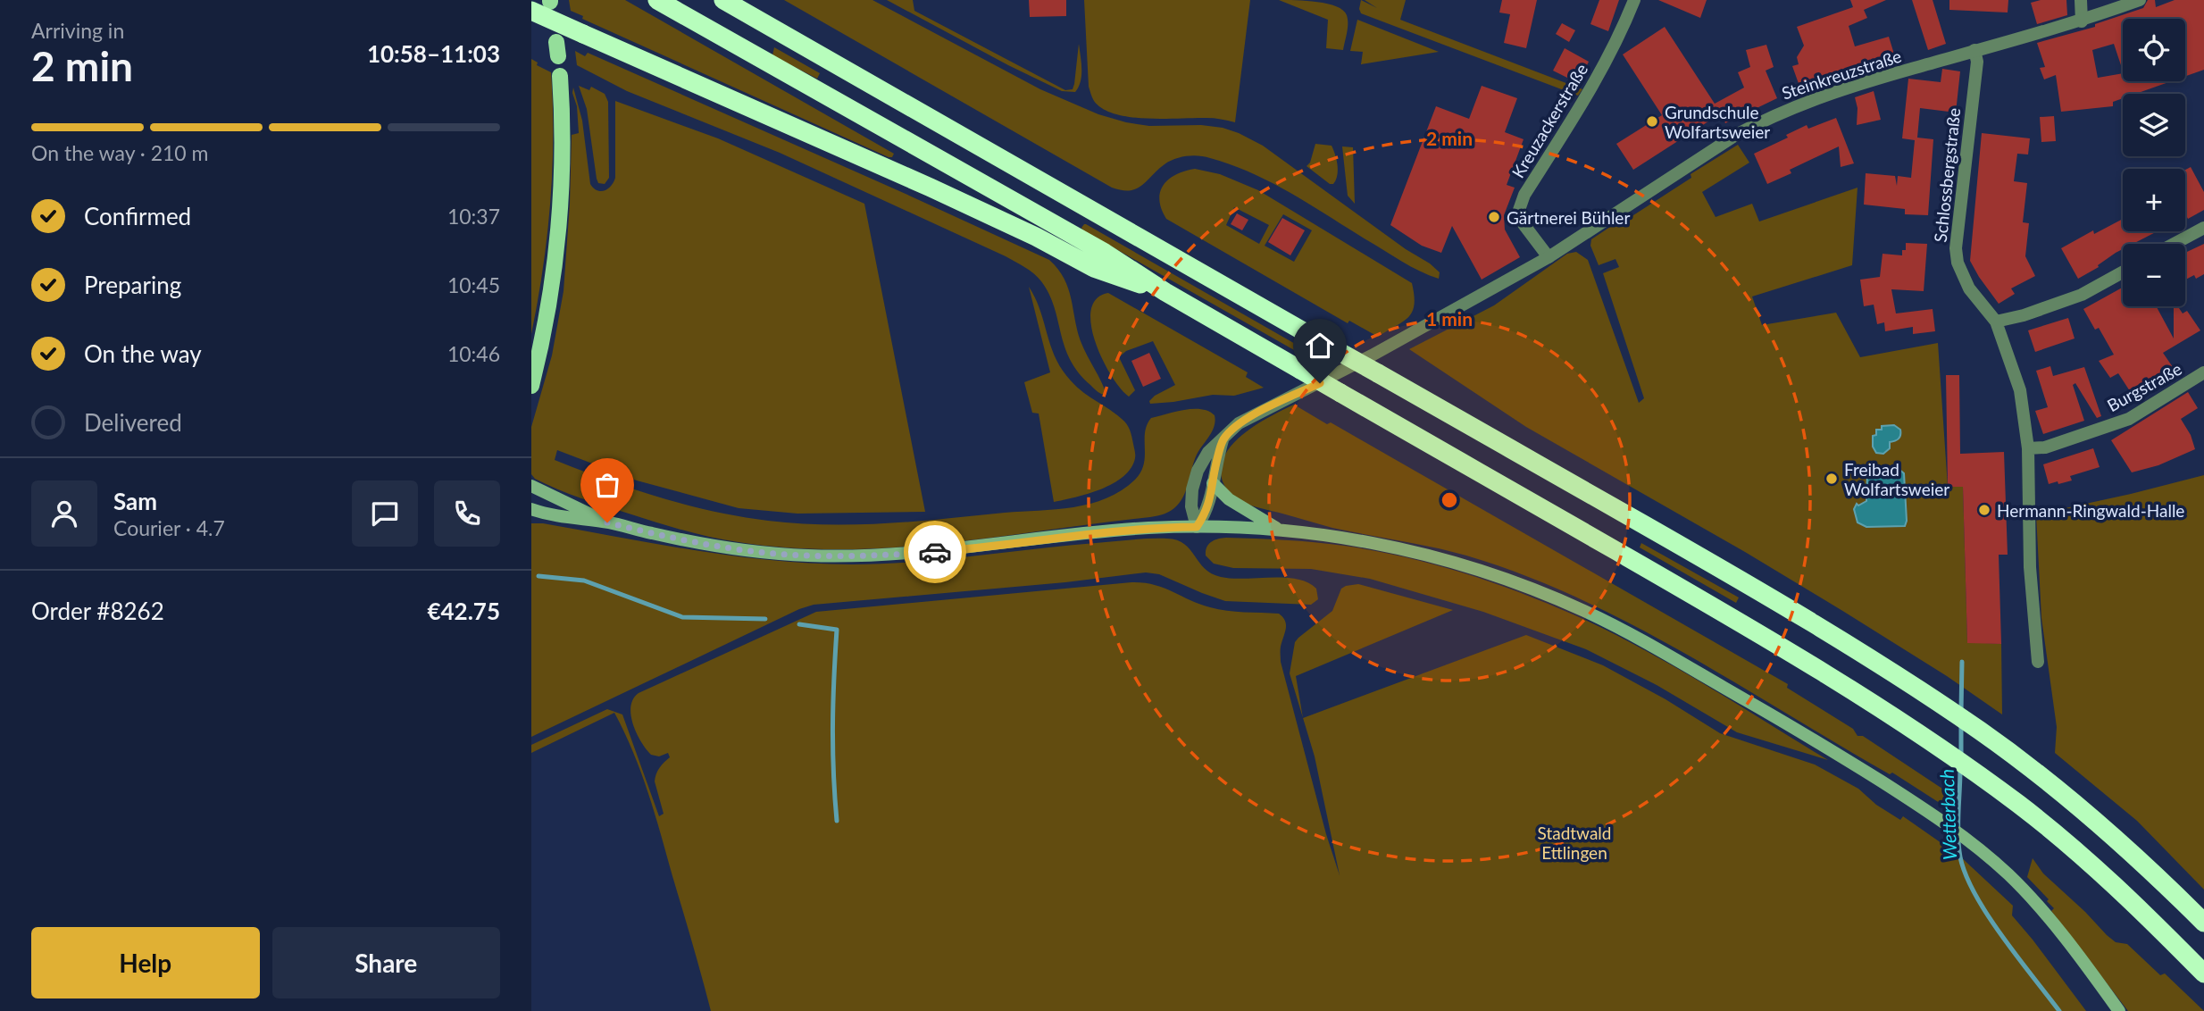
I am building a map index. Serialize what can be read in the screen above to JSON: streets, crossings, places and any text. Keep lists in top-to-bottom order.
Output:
{
  "streets": {
    "street": [
      "Steinkreuzstraße",
      "Kreuzackerstraße",
      "Schlossbergstraße",
      "Burgstraße"
    ]
  },
  "crossings": [
    ["Steinkreuzstraße", "Kreuzackerstraße"],
    ["Steinkreuzstraße", "Schlossbergstraße"],
    ["Schlossbergstraße", "Burgstraße"]
  ],
  "water": ["Wetterbach"],
  "parks": ["Stadtwald Ettlingen"],
  "places": [
    "Grundschule Wolfartsweier",
    "Gärtnerei Bühler",
    "Freibad Wolfartsweier",
    "Hermann-Ringwald-Halle"
  ],
  "page": {
    "heading": ["2 min", "Arriving in", "10:58–11:03"],
    "panel": [
      "Sam",
      "Courier · 4.7",
      "Order #8262",
      "€42.75"
    ],
    "map_buttons": ["+", "−"],
    "bar": "On the way · 210 m",
    "list": [
      ["Confirmed", "10:37"],
      ["Preparing", "10:45"],
      ["On the way", "10:46"],
      "Delivered"
    ],
    "buttons": ["Help", "Share"]
  },
  "rings": ["2 min", "1 min"]
}
